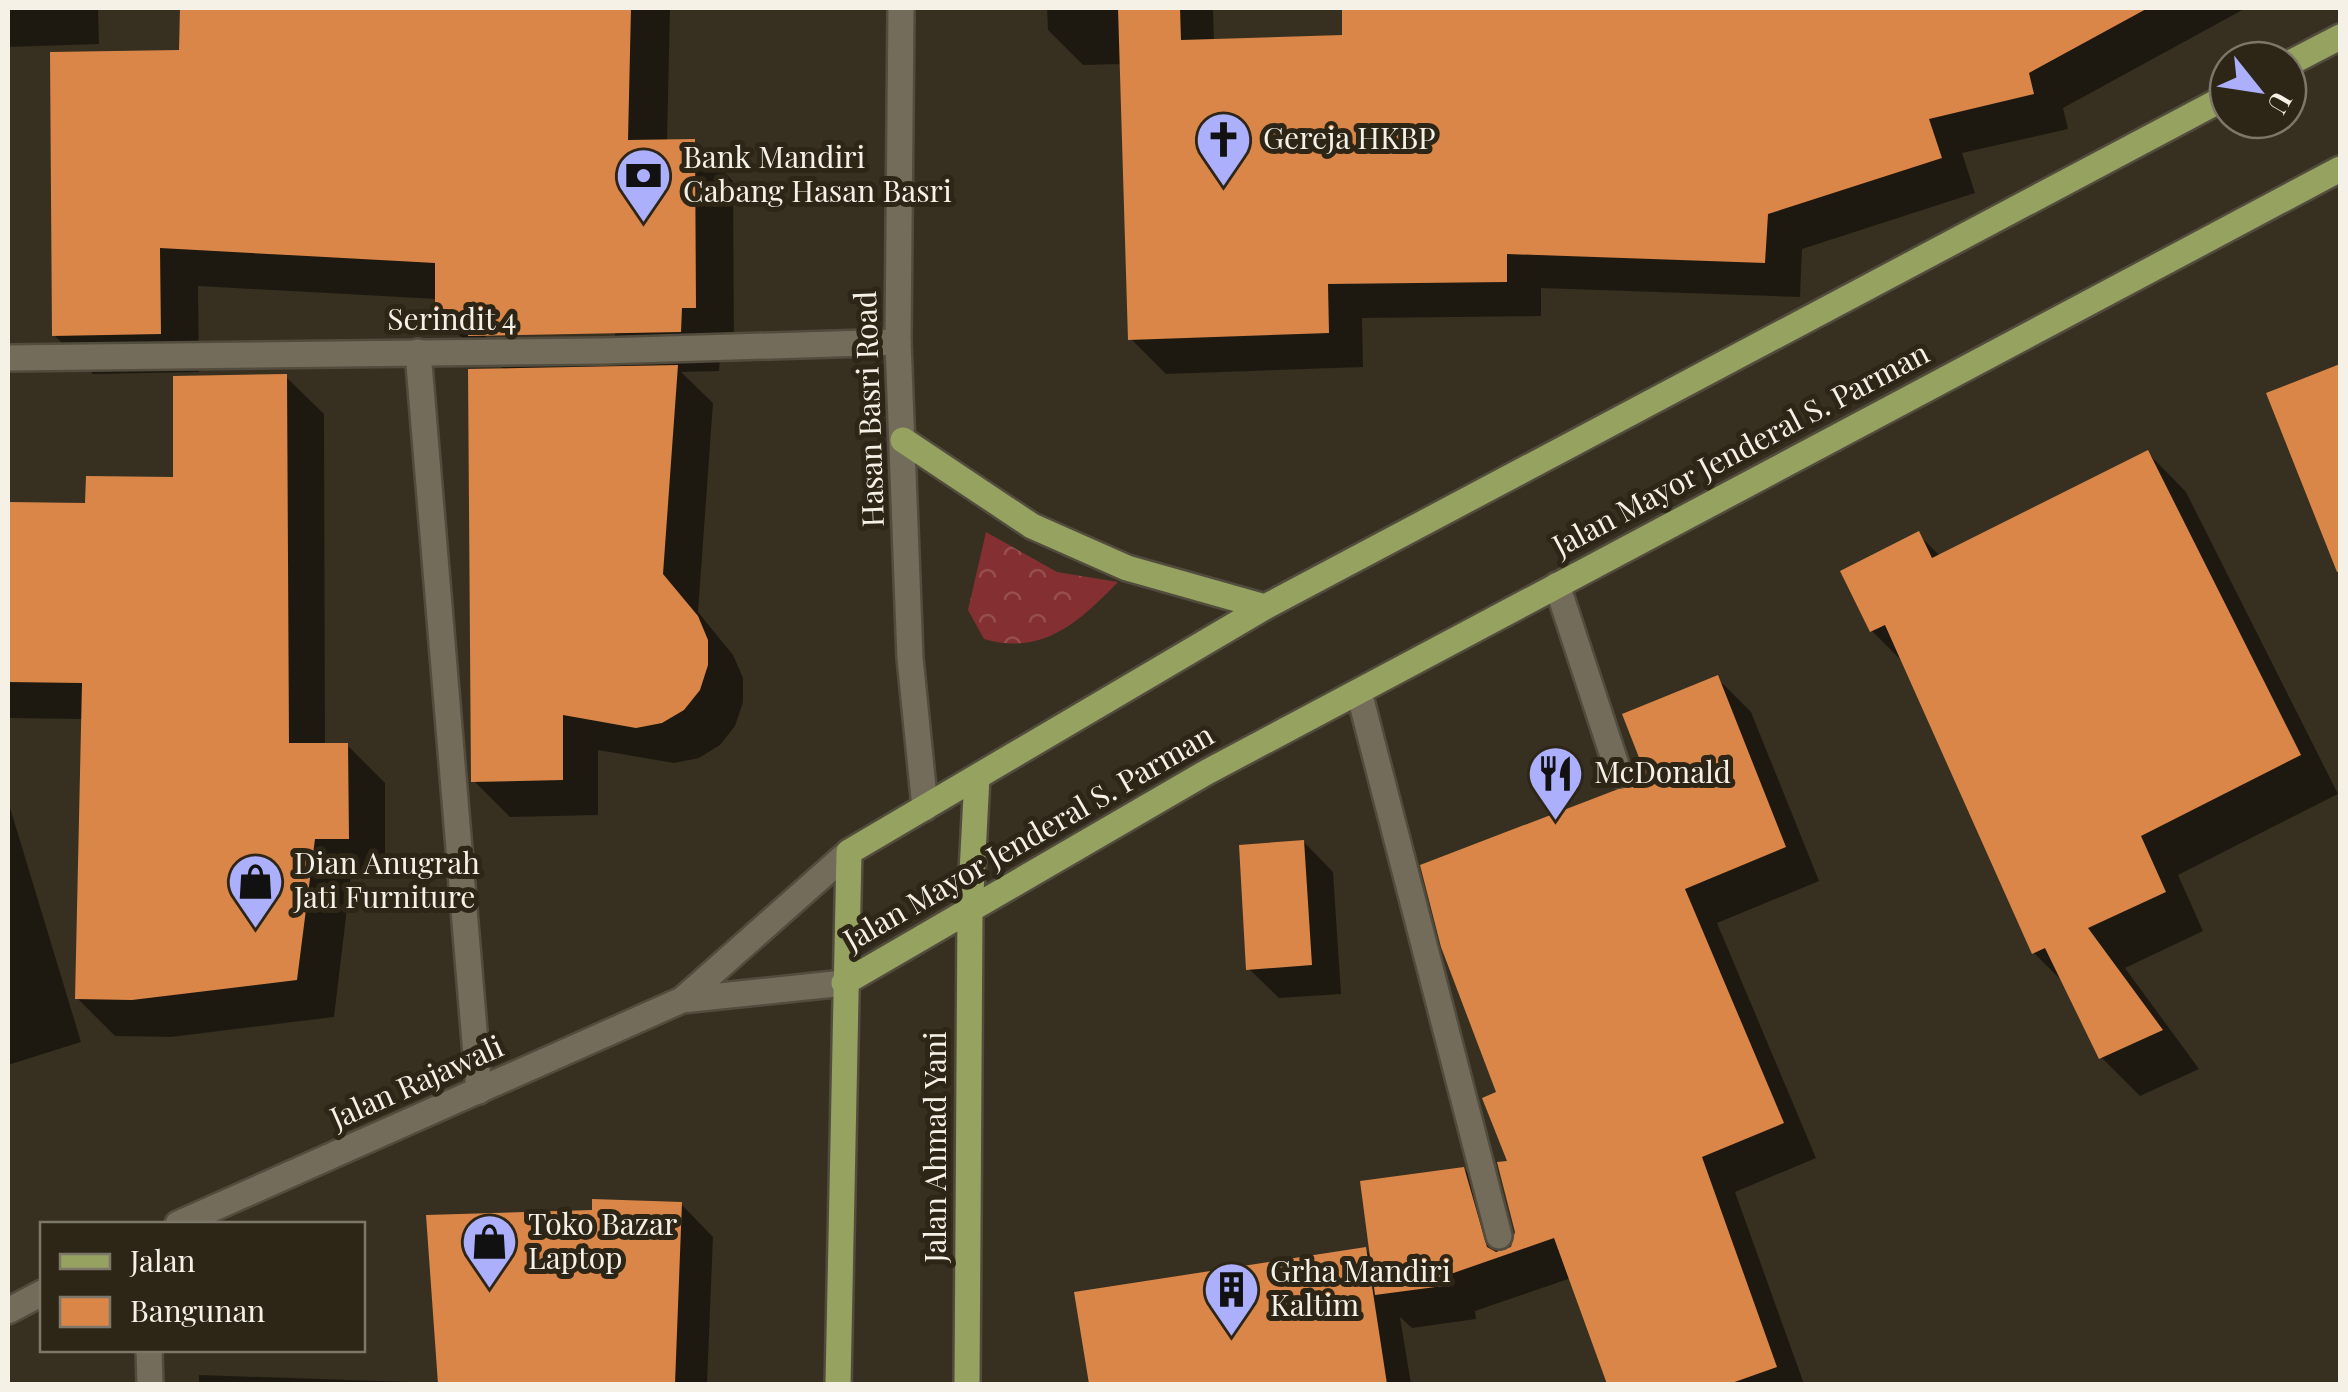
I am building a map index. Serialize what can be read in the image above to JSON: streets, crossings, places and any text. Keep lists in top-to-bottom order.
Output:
{
  "streets": {
    "main road": ["Jalan Mayor Jenderal S. Parman", "Jalan Ahmad Yani"],
    "street": ["Serindit 4", "Hasan Basri Road", "Jalan Rajawali"]
  },
  "crossings": [
    ["Serindit 4", "Hasan Basri Road"],
    ["Jalan Mayor Jenderal S. Parman", "Jalan Rajawali"],
    ["Jalan Mayor Jenderal S. Parman", "Jalan Ahmad Yani"]
  ],
  "places": {
    "church": ["Gereja HKBP"],
    "bank": ["Bank Mandiri Cabang Hasan Basri"],
    "restaurant": ["McDonald"],
    "shop": ["Dian Anugrah Jati Furniture", "Toko Bazar Laptop"],
    "building": ["Grha Mandiri Kaltim"]
  },
  "legend": ["Jalan", "Bangunan"],
  "north": "bottom right"
}
